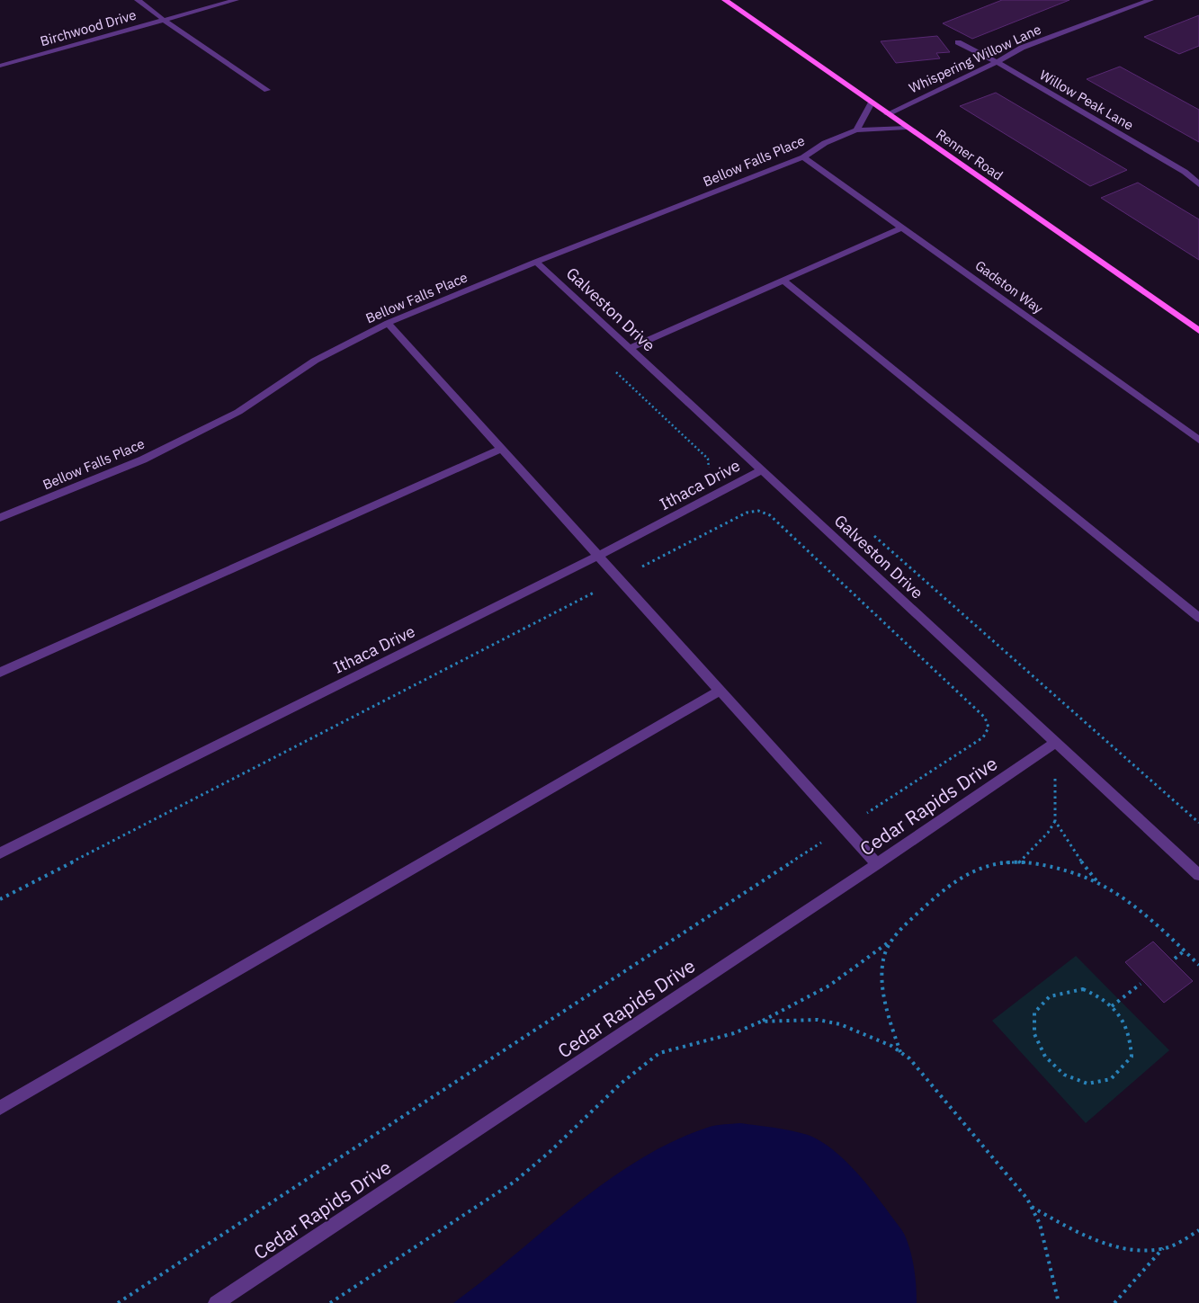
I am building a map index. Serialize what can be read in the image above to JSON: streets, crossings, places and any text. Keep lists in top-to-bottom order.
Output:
{
  "streets": {
    "main road": ["Renner Road"],
    "street": [
      "Birchwood Drive",
      "Whispering Willow Lane",
      "Willow Peak Lane",
      "Bellow Falls Place",
      "Gadston Way",
      "Galveston Drive",
      "Ithaca Drive",
      "Cedar Rapids Drive"
    ]
  },
  "crossings": [
    ["Whispering Willow Lane", "Willow Peak Lane"],
    ["Whispering Willow Lane", "Renner Road"],
    ["Renner Road", "Bellow Falls Place"],
    ["Bellow Falls Place", "Gadston Way"],
    ["Bellow Falls Place", "Galveston Drive"],
    ["Galveston Drive", "Ithaca Drive"],
    ["Galveston Drive", "Cedar Rapids Drive"]
  ]
}
